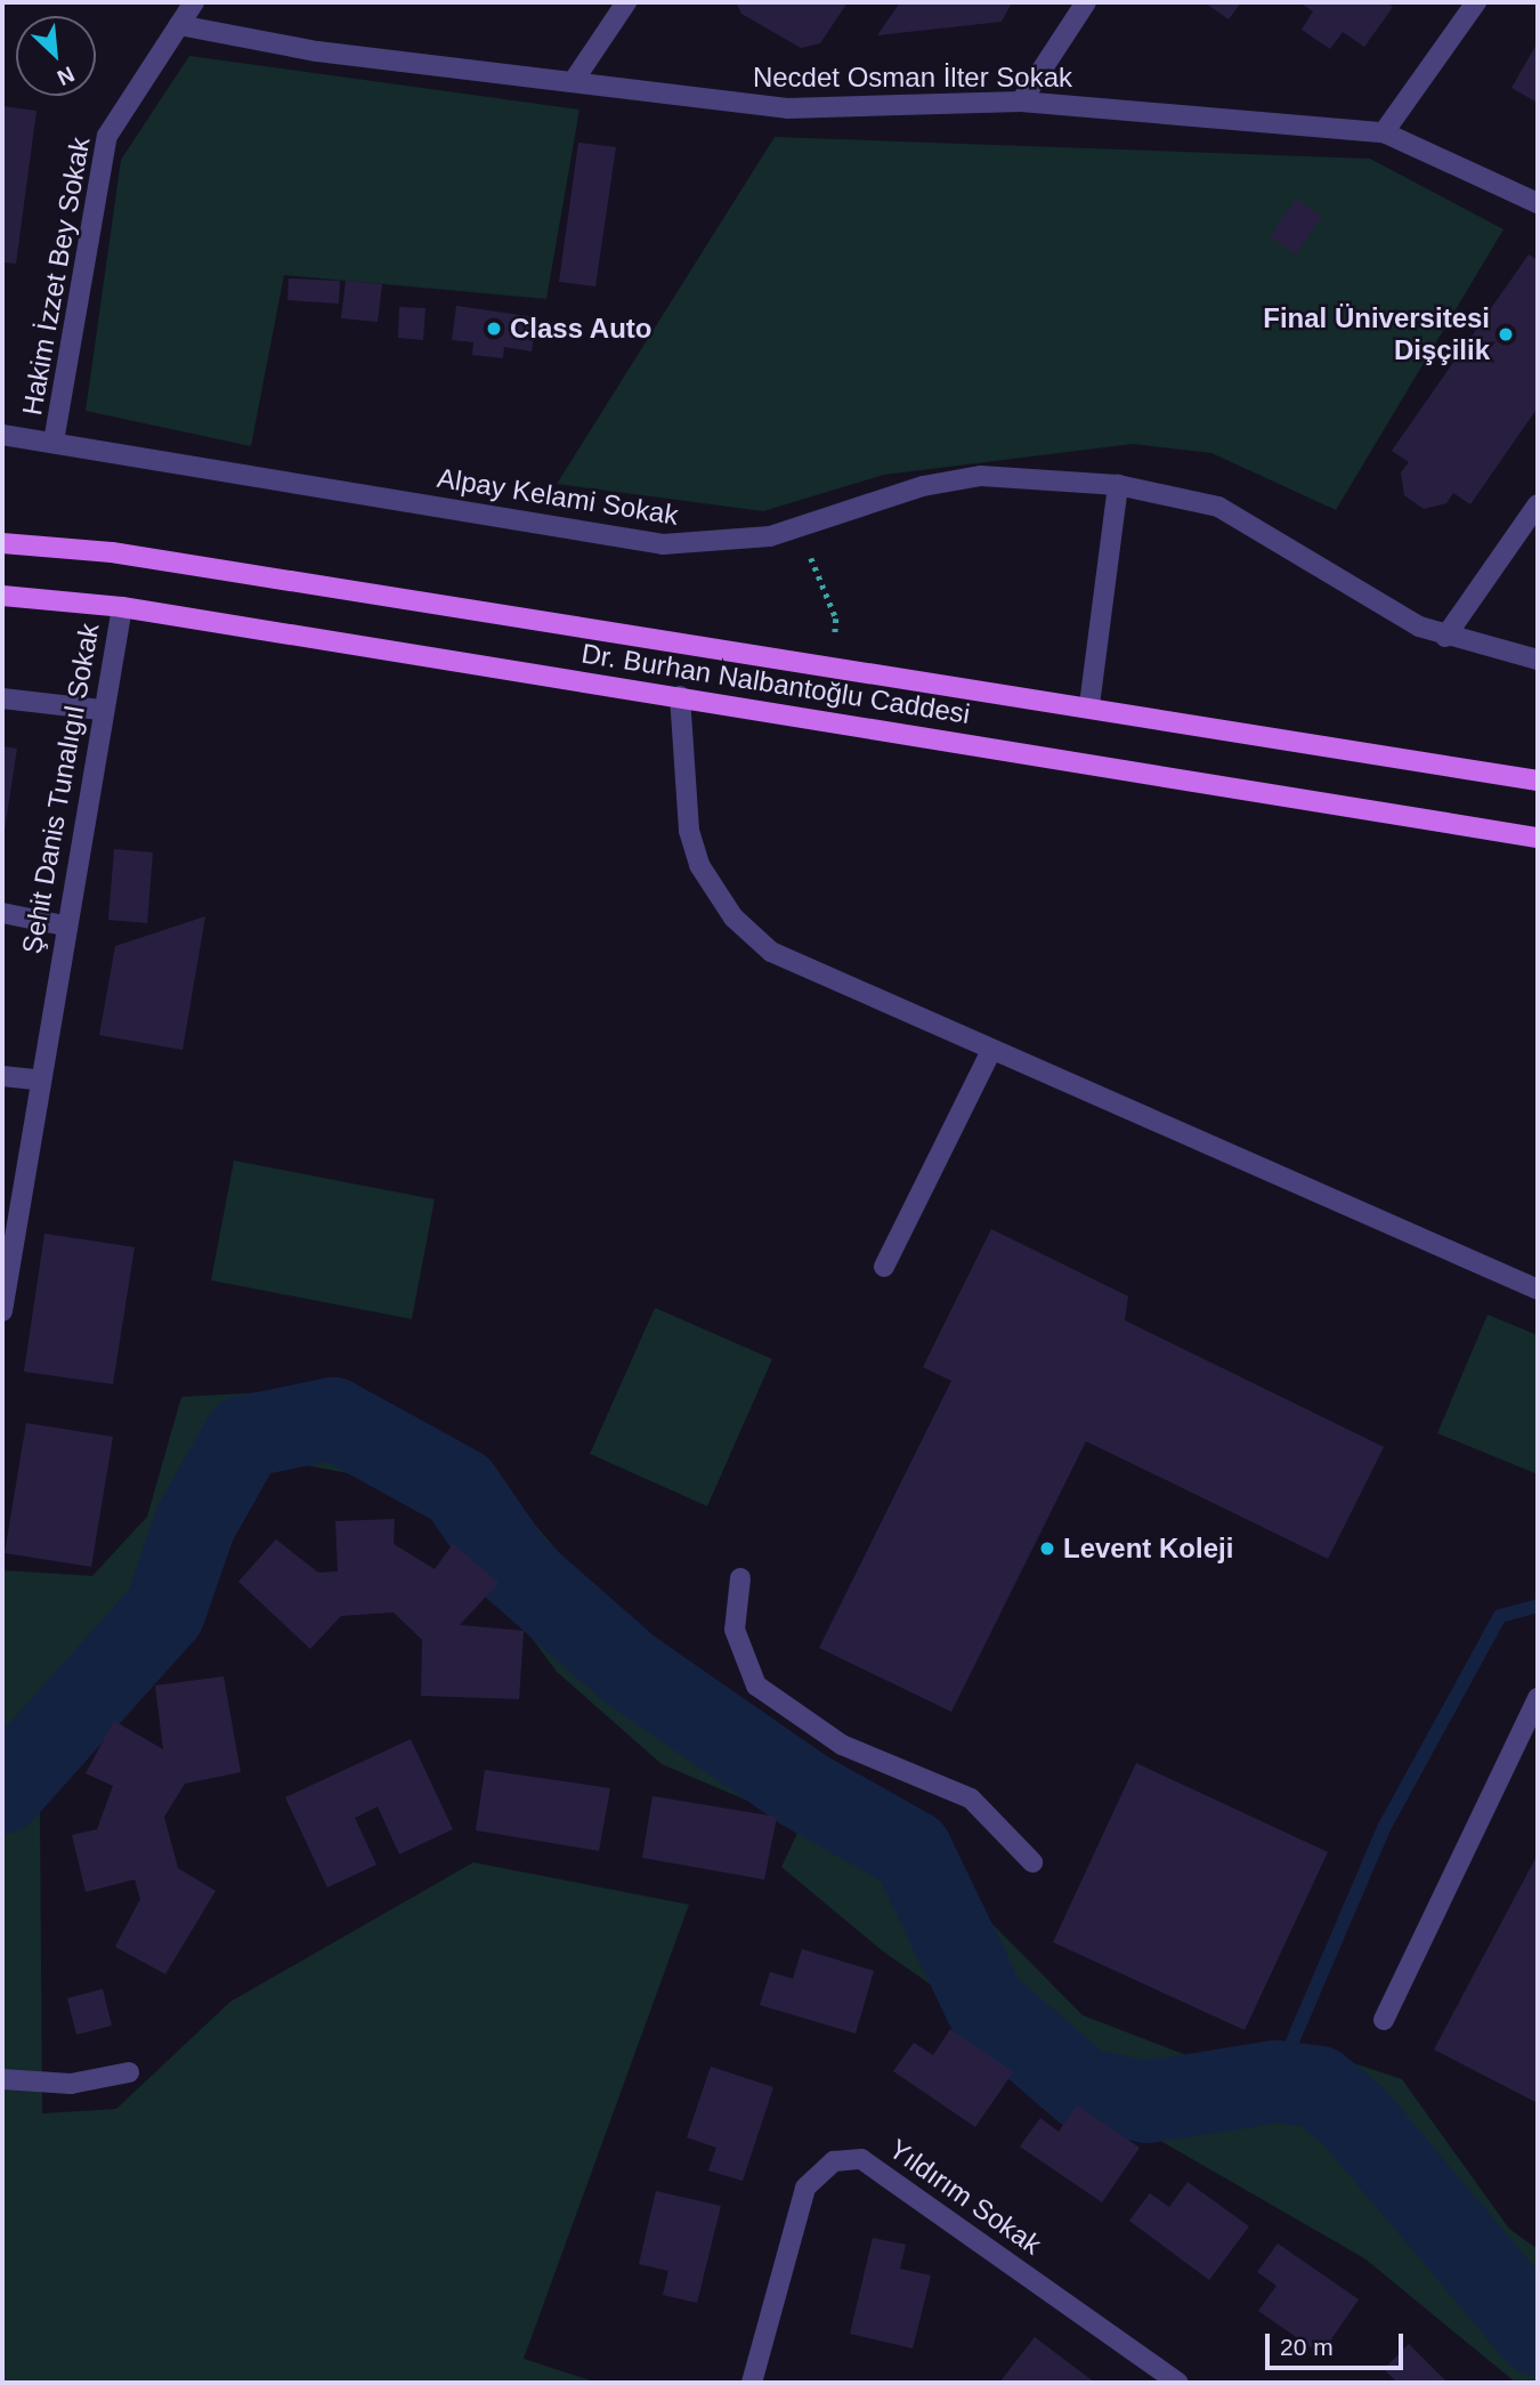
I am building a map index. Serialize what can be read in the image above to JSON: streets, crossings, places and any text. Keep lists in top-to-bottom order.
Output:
{
  "streets": {
    "main road": ["Dr. Burhan Nalbantoğlu Caddesi"],
    "street": [
      "Necdet Osman İlter Sokak",
      "Hakim İzzet Bey Sokak",
      "Alpay Kelami Sokak",
      "Şehit Danis Tunalıgıl Sokak",
      "Yıldırım Sokak"
    ]
  },
  "crossings": [
    ["Necdet Osman İlter Sokak", "Hakim İzzet Bey Sokak"],
    ["Hakim İzzet Bey Sokak", "Alpay Kelami Sokak"],
    ["Dr. Burhan Nalbantoğlu Caddesi", "Şehit Danis Tunalıgıl Sokak"]
  ],
  "places": ["Class Auto", "Final Üniversitesi Dişçilik", "Levent Koleji"],
  "scale_bar": "20 m",
  "north": "bottom right"
}
